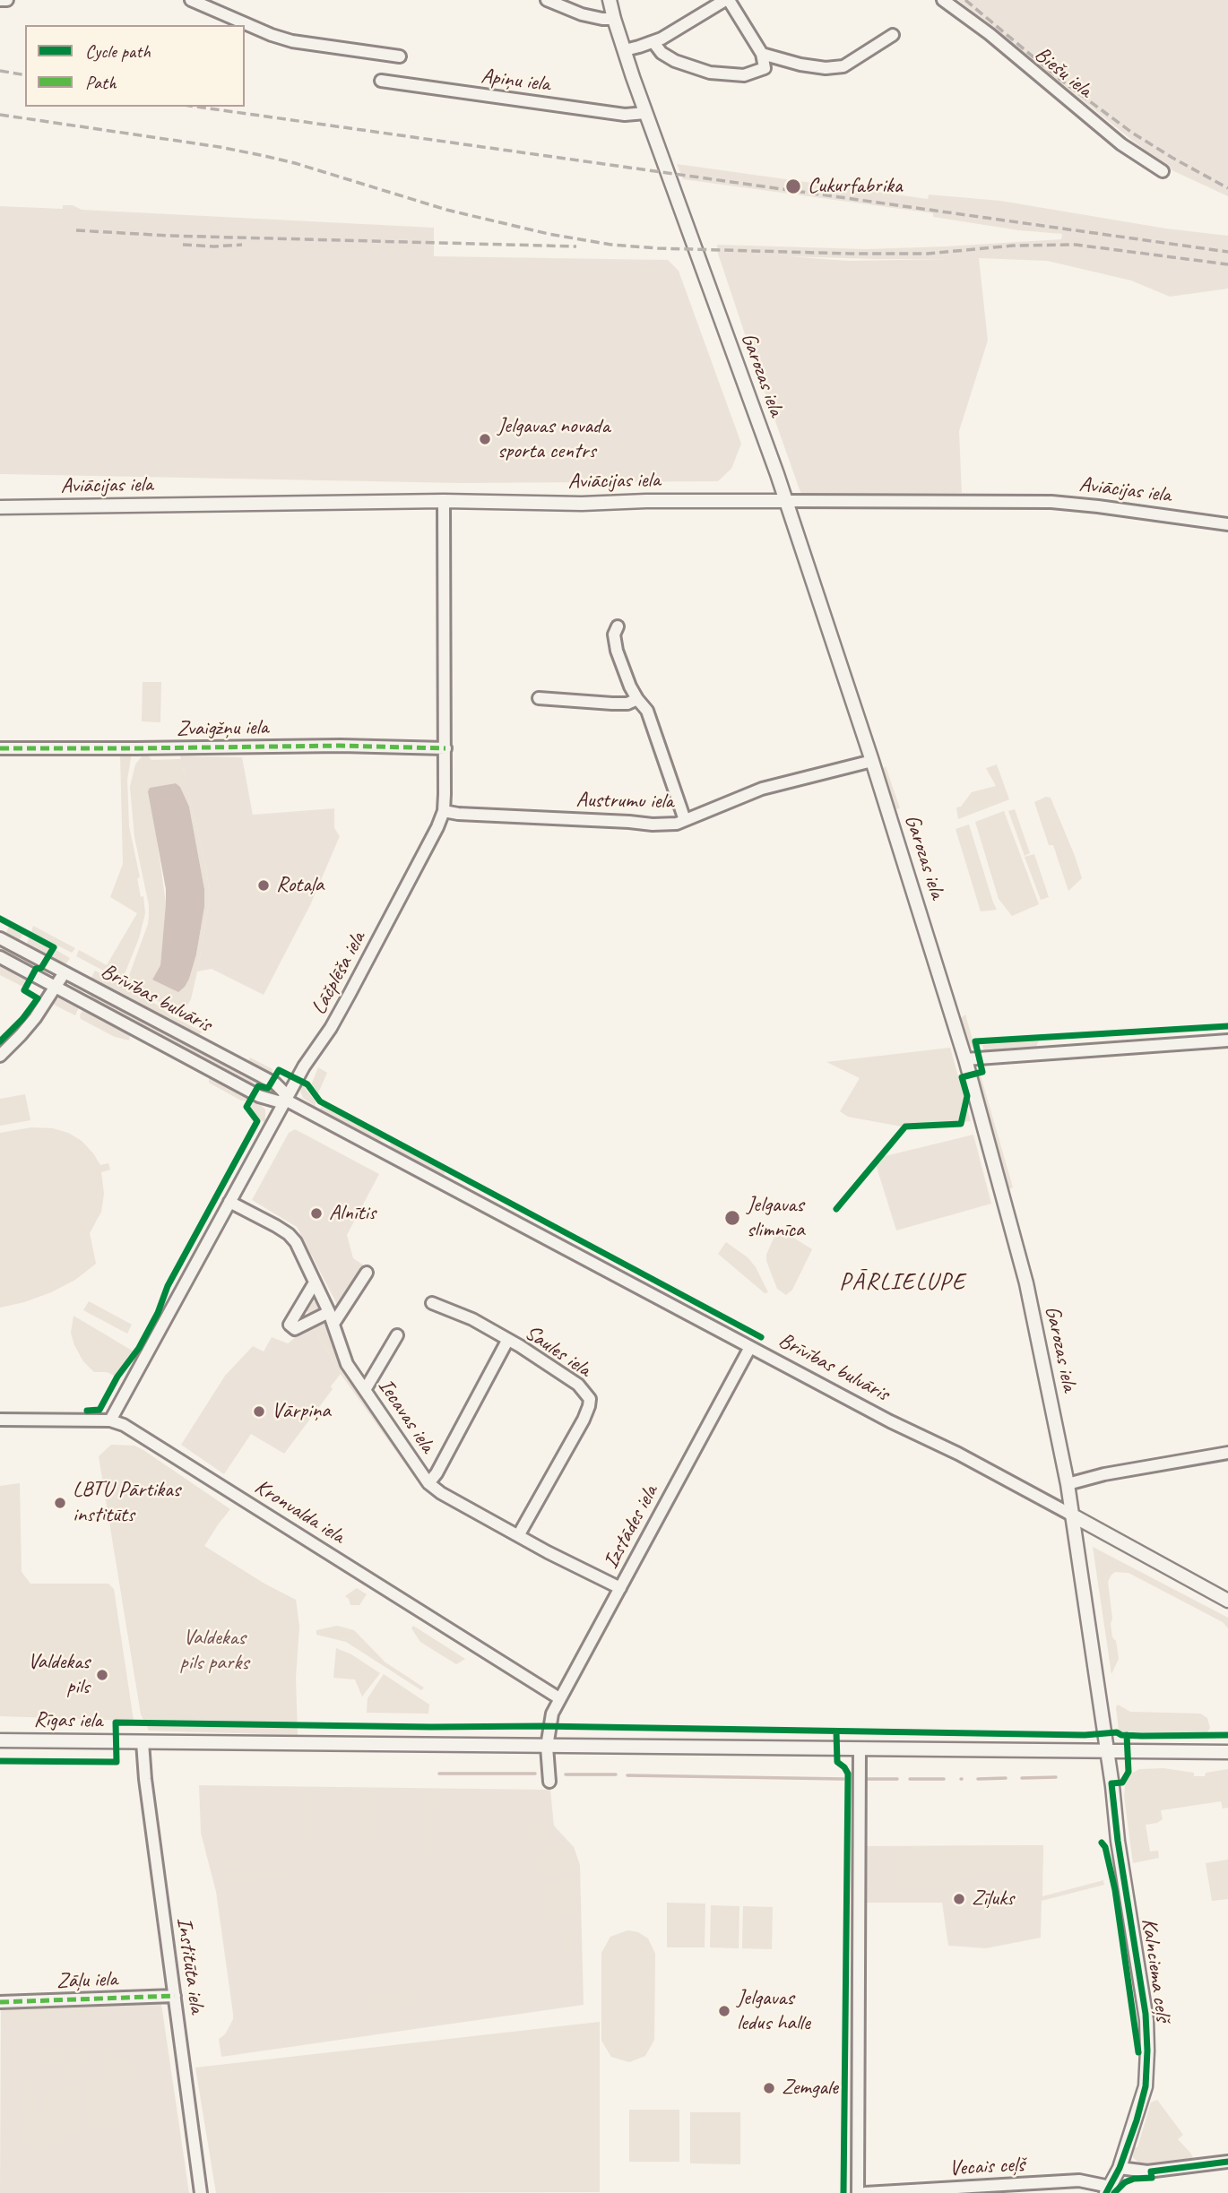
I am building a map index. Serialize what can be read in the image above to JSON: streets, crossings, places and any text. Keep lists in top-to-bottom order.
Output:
{
  "streets": {
    "main road": [
      "Garozas iela",
      "Aviācijas iela",
      "Brīvības bulvāris",
      "Rīgas iela",
      "Kalnciema ceļš"
    ],
    "street": [
      "Biešu iela",
      "Apiņu iela",
      "Zvaigžņu iela",
      "Austrumu iela",
      "Lāčplēša iela",
      "Saules iela",
      "Iecavas iela",
      "Kronvalda iela",
      "Izstādes iela",
      "Institūta iela",
      "Zāļu iela",
      "Vecais ceļš"
    ]
  },
  "crossings": [
    ["Apiņu iela", "Garozas iela"],
    ["Garozas iela", "Aviācijas iela"],
    ["Garozas iela", "Austrumu iela"],
    ["Garozas iela", "Brīvības bulvāris"],
    ["Garozas iela", "Rīgas iela"],
    ["Garozas iela", "Kalnciema ceļš"],
    ["Aviācijas iela", "Lāčplēša iela"],
    ["Zvaigžņu iela", "Lāčplēša iela"],
    ["Austrumu iela", "Lāčplēša iela"],
    ["Lāčplēša iela", "Brīvības bulvāris"],
    ["Lāčplēša iela", "Iecavas iela"],
    ["Lāčplēša iela", "Kronvalda iela"],
    ["Brīvības bulvāris", "Izstādes iela"],
    ["Saules iela", "Iecavas iela"],
    ["Iecavas iela", "Izstādes iela"],
    ["Kronvalda iela", "Izstādes iela"],
    ["Izstādes iela", "Rīgas iela"],
    ["Rīgas iela", "Institūta iela"],
    ["Rīgas iela", "Kalnciema ceļš"],
    ["Institūta iela", "Zāļu iela"],
    ["Kalnciema ceļš", "Vecais ceļš"]
  ],
  "districts": ["PĀRLIELUPE"],
  "parks": ["Valdekas pils parks"],
  "places": [
    "Cukurfabrika",
    "Jelgavas novada sporta centrs",
    "Rotaļa",
    "Alnītis",
    "Jelgavas slimnīca",
    "Vārpiņa",
    "LBTU Pārtikas institūts",
    "Valdekas pils",
    "Zīļuks",
    "Jelgavas ledus halle",
    "Zemgale"
  ],
  "legend": ["Cycle path", "Path"]
}
